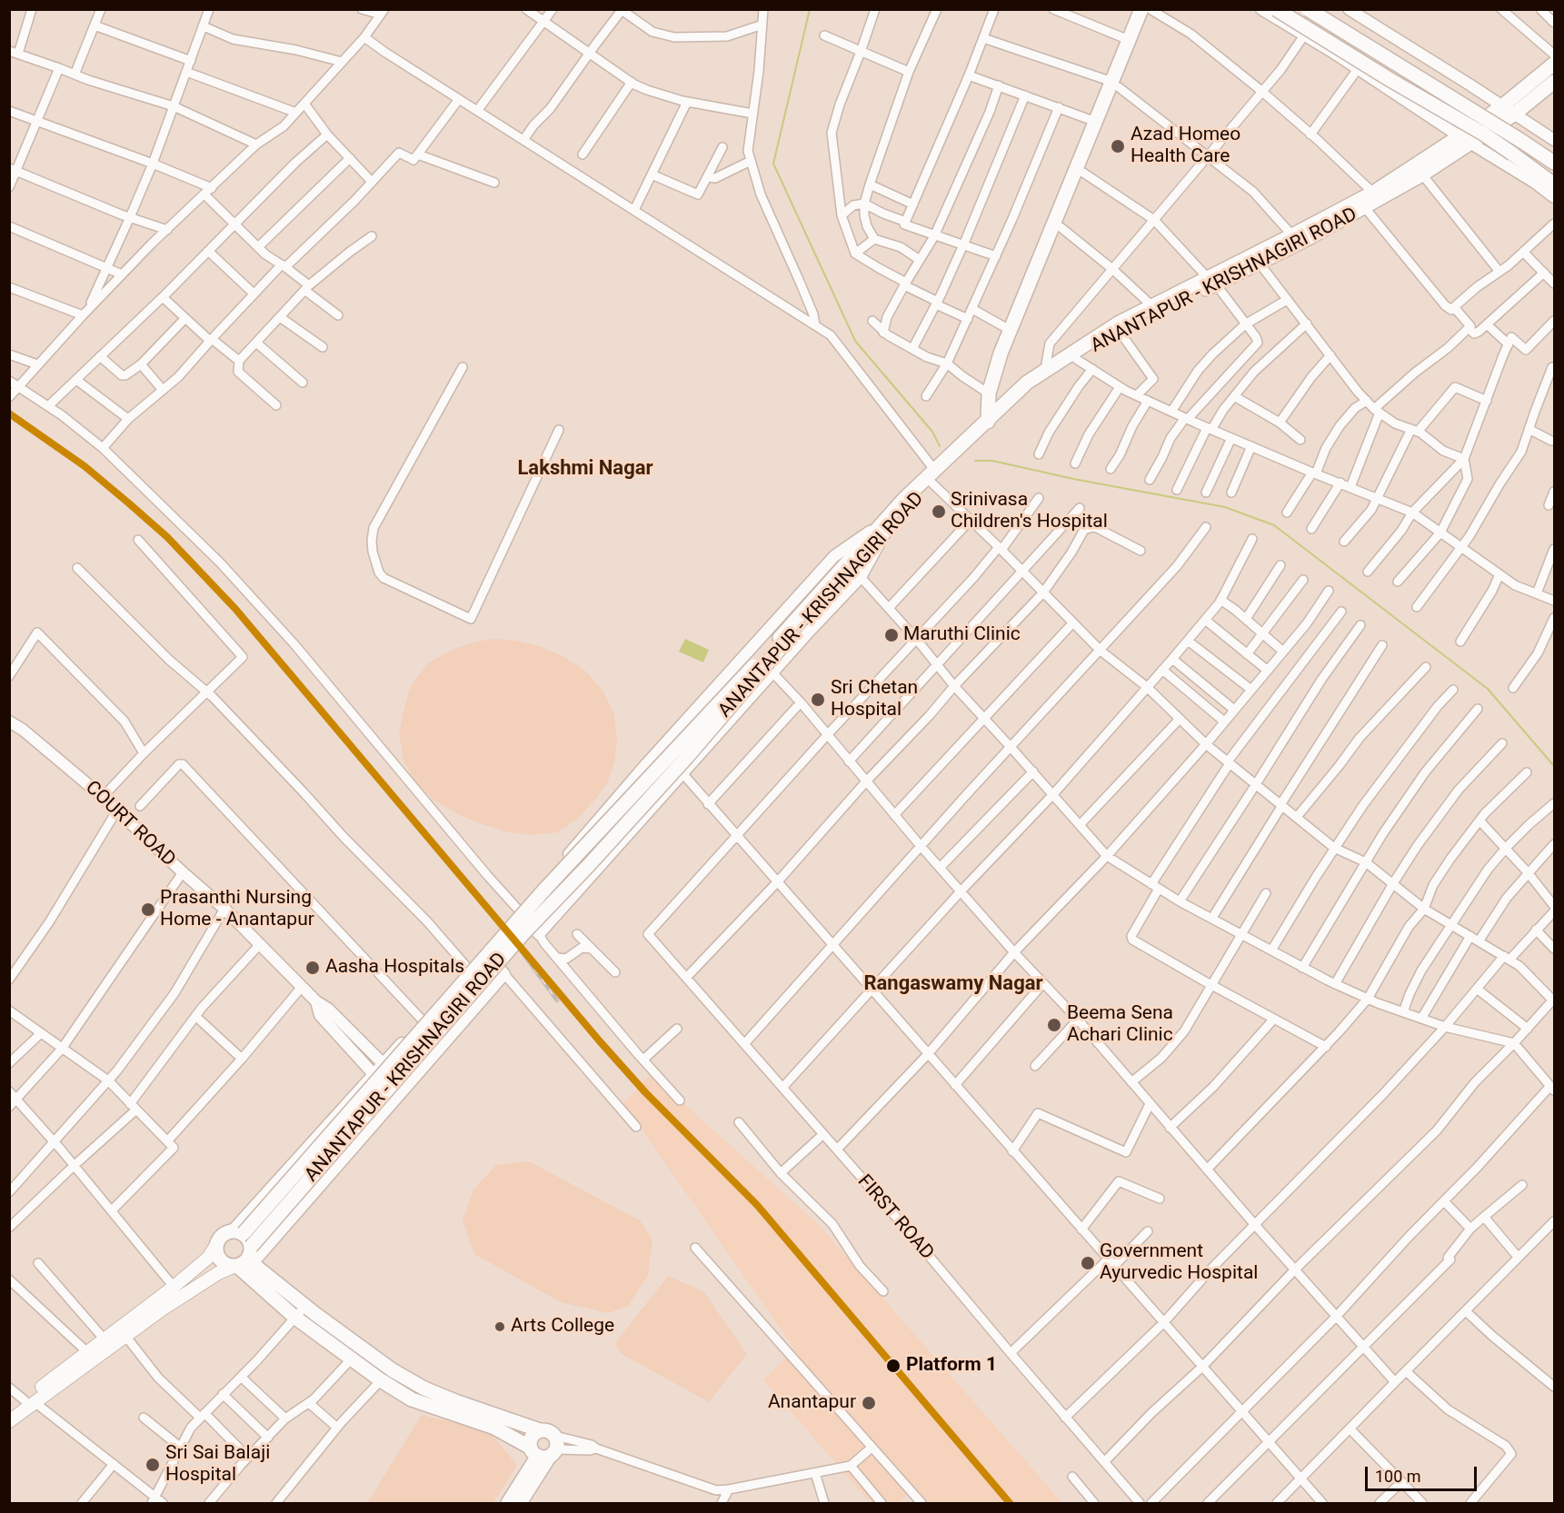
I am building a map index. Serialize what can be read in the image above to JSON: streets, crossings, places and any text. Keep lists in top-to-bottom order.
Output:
{
  "streets": {
    "highway": ["ANANTAPUR - KRISHNAGIRI ROAD"],
    "street": ["COURT ROAD", "FIRST ROAD"]
  },
  "districts": ["Lakshmi Nagar", "Rangaswamy Nagar"],
  "places": [
    "Azad Homeo Health Care",
    "Srinivasa Children's Hospital",
    "Maruthi Clinic",
    "Sri Chetan Hospital",
    "Prasanthi Nursing Home - Anantapur",
    "Aasha Hospitals",
    "Beema Sena Achari Clinic",
    "Government Ayurvedic Hospital",
    "Arts College",
    "Platform 1",
    "Anantapur",
    "Sri Sai Balaji Hospital"
  ],
  "scale_bar": "100 m"
}
